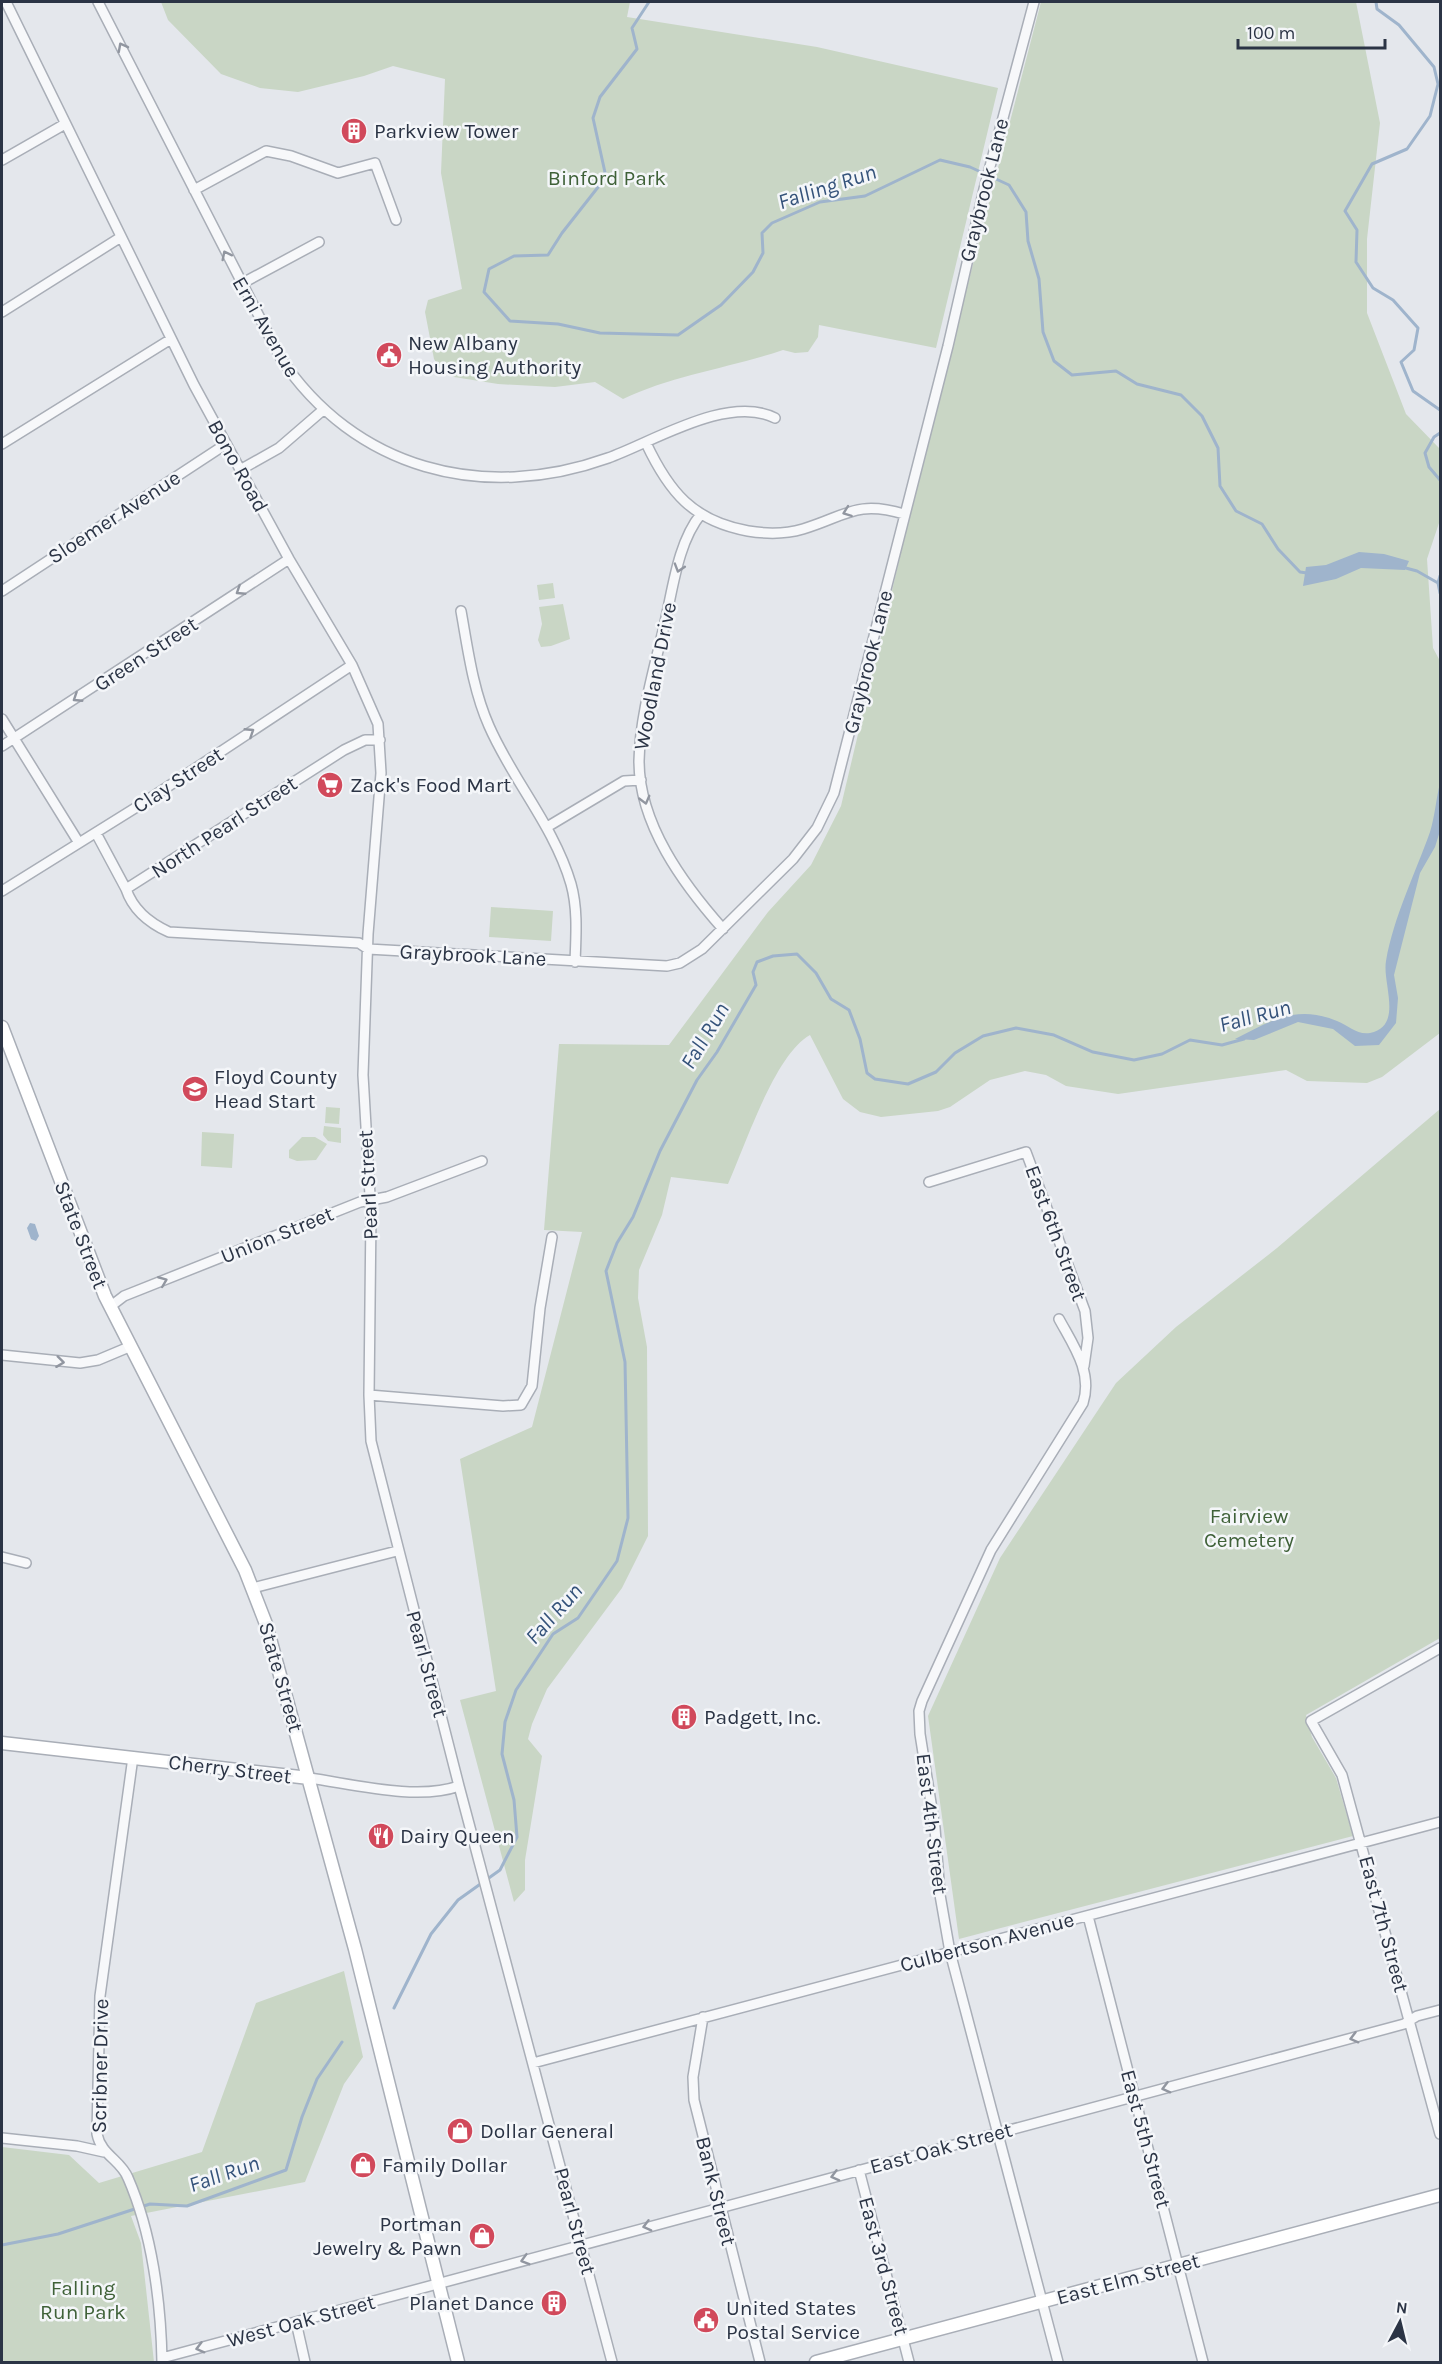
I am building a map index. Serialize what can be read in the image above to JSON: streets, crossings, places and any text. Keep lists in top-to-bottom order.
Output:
{
  "streets": {
    "main road": ["State Street", "Cherry Street", "East Elm Street"],
    "street": [
      "Graybrook Lane",
      "Erni Avenue",
      "Bono Road",
      "Sloemer Avenue",
      "Green Street",
      "Woodland Drive",
      "Clay Street",
      "North Pearl Street",
      "Pearl Street",
      "East 6th Street",
      "Union Street",
      "East 4th Street",
      "East 7th Street",
      "Culbertson Avenue",
      "Scribner Drive",
      "East 5th Street",
      "East Oak Street",
      "Bank Street",
      "East 3rd Street",
      "West Oak Street"
    ]
  },
  "crossings": [
    ["Graybrook Lane", "Bono Road"],
    ["Graybrook Lane", "Woodland Drive"],
    ["Graybrook Lane", "North Pearl Street"],
    ["Graybrook Lane", "Pearl Street"],
    ["Bono Road", "Sloemer Avenue"],
    ["Bono Road", "Green Street"],
    ["Bono Road", "Clay Street"],
    ["Bono Road", "North Pearl Street"],
    ["Bono Road", "Pearl Street"],
    ["Clay Street", "North Pearl Street"],
    ["Pearl Street", "Union Street"],
    ["Pearl Street", "Cherry Street"],
    ["Pearl Street", "Culbertson Avenue"],
    ["Pearl Street", "East Oak Street"],
    ["East 6th Street", "East 4th Street"],
    ["State Street", "Union Street"],
    ["State Street", "Cherry Street"],
    ["State Street", "East Oak Street"],
    ["State Street", "West Oak Street"],
    ["Cherry Street", "Scribner Drive"],
    ["East 4th Street", "Culbertson Avenue"],
    ["East 4th Street", "East Oak Street"],
    ["East 4th Street", "East Elm Street"],
    ["East 7th Street", "Culbertson Avenue"],
    ["East 7th Street", "East Oak Street"],
    ["Culbertson Avenue", "East 5th Street"],
    ["Culbertson Avenue", "Bank Street"],
    ["Scribner Drive", "West Oak Street"],
    ["East 5th Street", "East Oak Street"],
    ["East 5th Street", "East Elm Street"],
    ["East Oak Street", "Bank Street"],
    ["East Oak Street", "East 3rd Street"],
    ["East Oak Street", "West Oak Street"],
    ["East 3rd Street", "East Elm Street"]
  ],
  "one_way": [
    "Green Street",
    "Woodland Drive",
    "Clay Street",
    "Union Street",
    "East Oak Street",
    "West Oak Street"
  ],
  "water": ["Falling Run", "Fall Run"],
  "parks": ["Binford Park", "Fairview Cemetery", "Falling Run Park"],
  "places": {
    "building": ["Parkview Tower", "Padgett, Inc.", "Planet Dance"],
    "public building": ["New Albany Housing Authority", "United States Postal Service"],
    "supermarket": ["Zack's Food Mart"],
    "school or university": ["Floyd County Head Start"],
    "restaurant": ["Dairy Queen"],
    "shop": ["Dollar General", "Family Dollar", "Portman Jewelry & Pawn"]
  },
  "scale_bar": "100 m",
  "north": "top"
}
